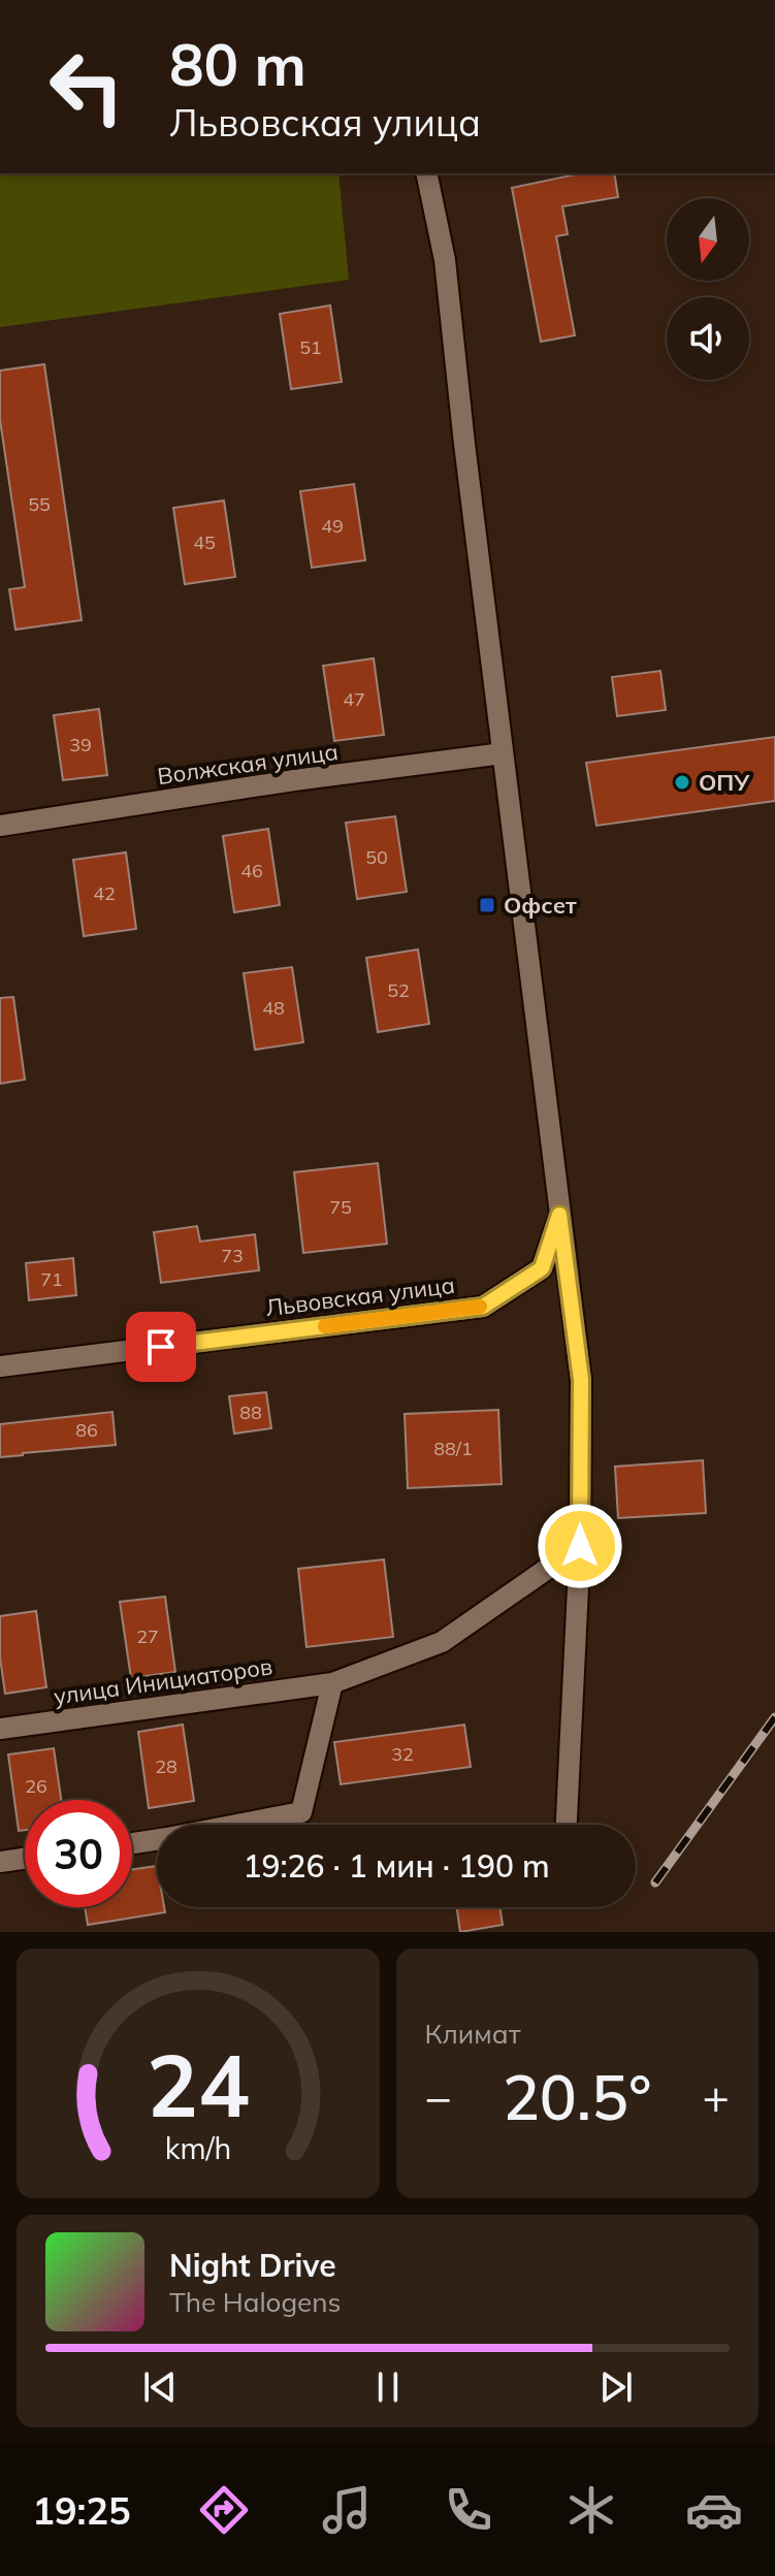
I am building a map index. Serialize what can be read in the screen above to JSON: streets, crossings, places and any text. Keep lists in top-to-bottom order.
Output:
{
  "streets": {
    "street": ["Волжская улица", "Львовская улица", "улица Инициаторов"]
  },
  "crossings": [
    ["Волжская улица", "Львовская улица"]
  ],
  "places": {
    "other": ["ОПУ"],
    "transit": ["Офсет"]
  },
  "house_numbers": [
    "51",
    "55",
    "49",
    "45",
    "47",
    "39",
    "50",
    "46",
    "42",
    "52",
    "48",
    "75",
    "73",
    "71",
    "88",
    "86",
    "88/1",
    "27",
    "32",
    "28",
    "26"
  ],
  "north": "bottom",
  "page": {
    "turn": ["80 m", "Львовская улица"],
    "limit": "30",
    "trip": "19:26 · 1 мин · 190 m",
    "tile": "Климат",
    "heat": ["−", "20.5°", "+"],
    "song": ["Night Drive", "The Halogens"],
    "tabs": "19:25",
    "gauge": ["24", "km/h"]
  }
}
